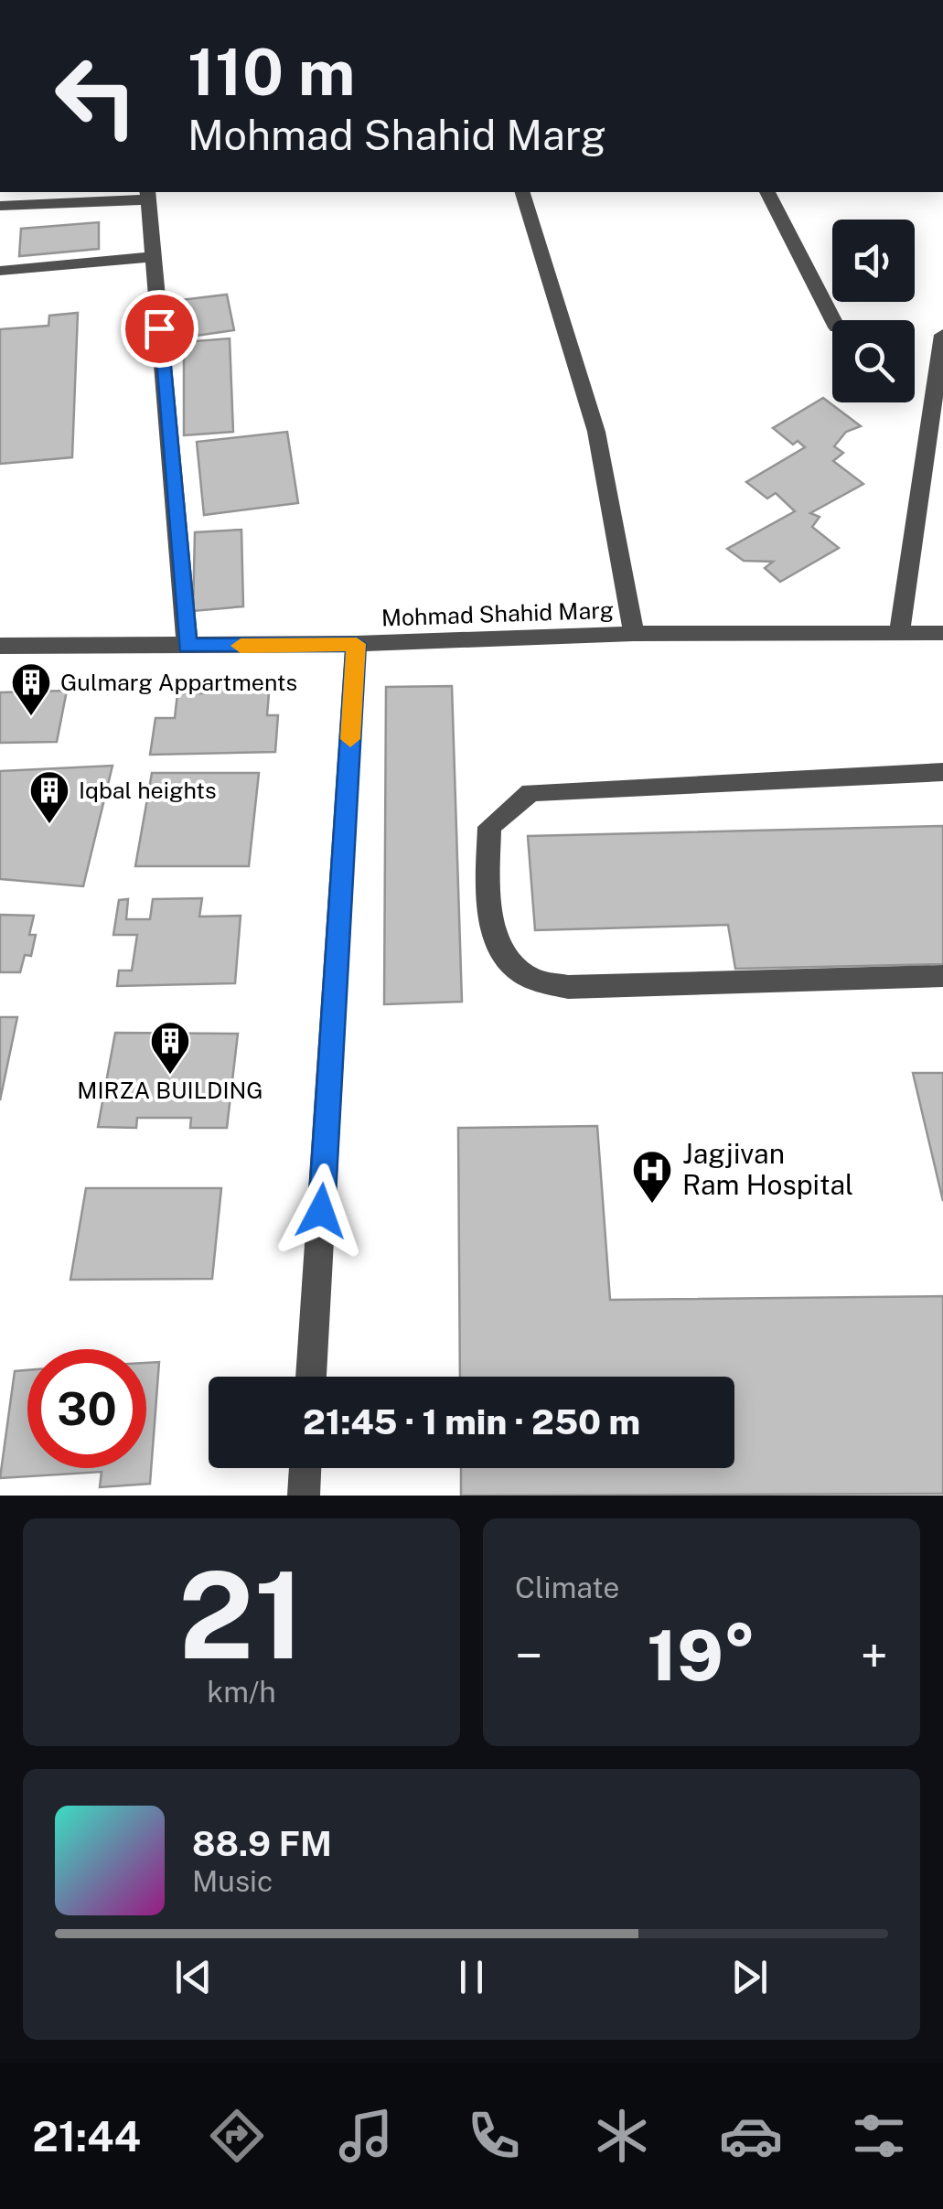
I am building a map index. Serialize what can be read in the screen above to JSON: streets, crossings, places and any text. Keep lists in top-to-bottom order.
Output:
{
  "streets": {
    "street": ["Mohmad Shahid Marg"]
  },
  "places": {
    "building": ["Gulmarg Appartments", "Iqbal heights", "MIRZA BUILDING"],
    "hospital": ["Jagjivan Ram Hospital"]
  },
  "page": {
    "turn": ["110 m", "Mohmad Shahid Marg"],
    "limit": "30",
    "trip": "21:45 · 1 min · 250 m",
    "tile": [
      ["21", "km/h"],
      "Climate"
    ],
    "heat": ["−", "19°", "+"],
    "song": ["88.9 FM", "Music"],
    "tabs": "21:44"
  }
}
